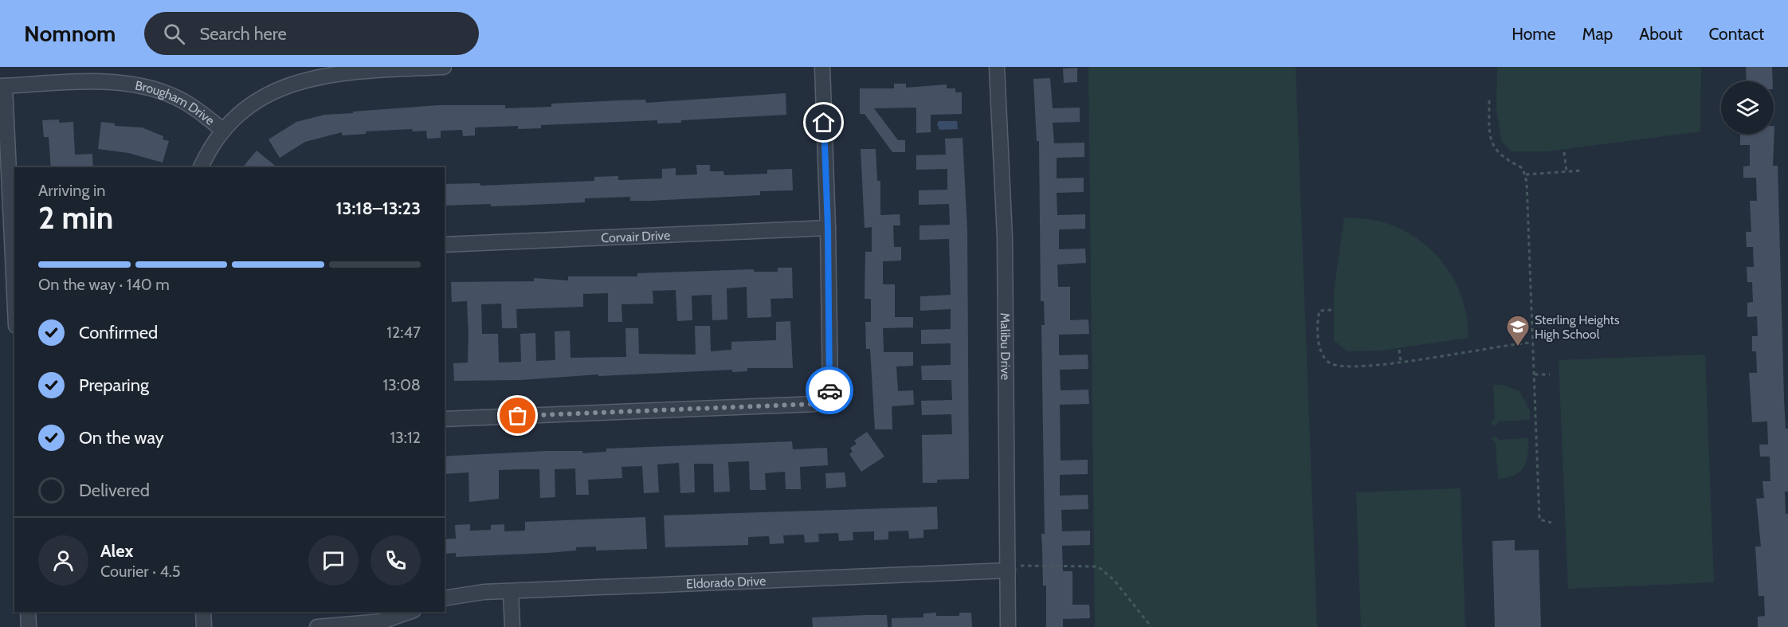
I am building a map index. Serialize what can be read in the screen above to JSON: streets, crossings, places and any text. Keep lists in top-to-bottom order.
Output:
{
  "streets": {
    "street": [
      "Brougham Drive",
      "Corvair Drive",
      "Malibu Drive",
      "Eldorado Drive"
    ]
  },
  "crossings": [
    ["Malibu Drive", "Eldorado Drive"]
  ],
  "places": {
    "school or university": ["Sterling Heights High School"]
  },
  "page": {
    "header": "Nomnom",
    "search": "Search here",
    "nav": [
      "Home",
      "Map",
      "About",
      "Contact"
    ],
    "heading": ["2 min", "Arriving in", "13:18–13:23"],
    "panel": ["Alex", "Courier · 4.5"],
    "bar": "On the way · 140 m",
    "list": [
      ["Confirmed", "12:47"],
      ["Preparing", "13:08"],
      ["On the way", "13:12"],
      "Delivered"
    ]
  }
}
